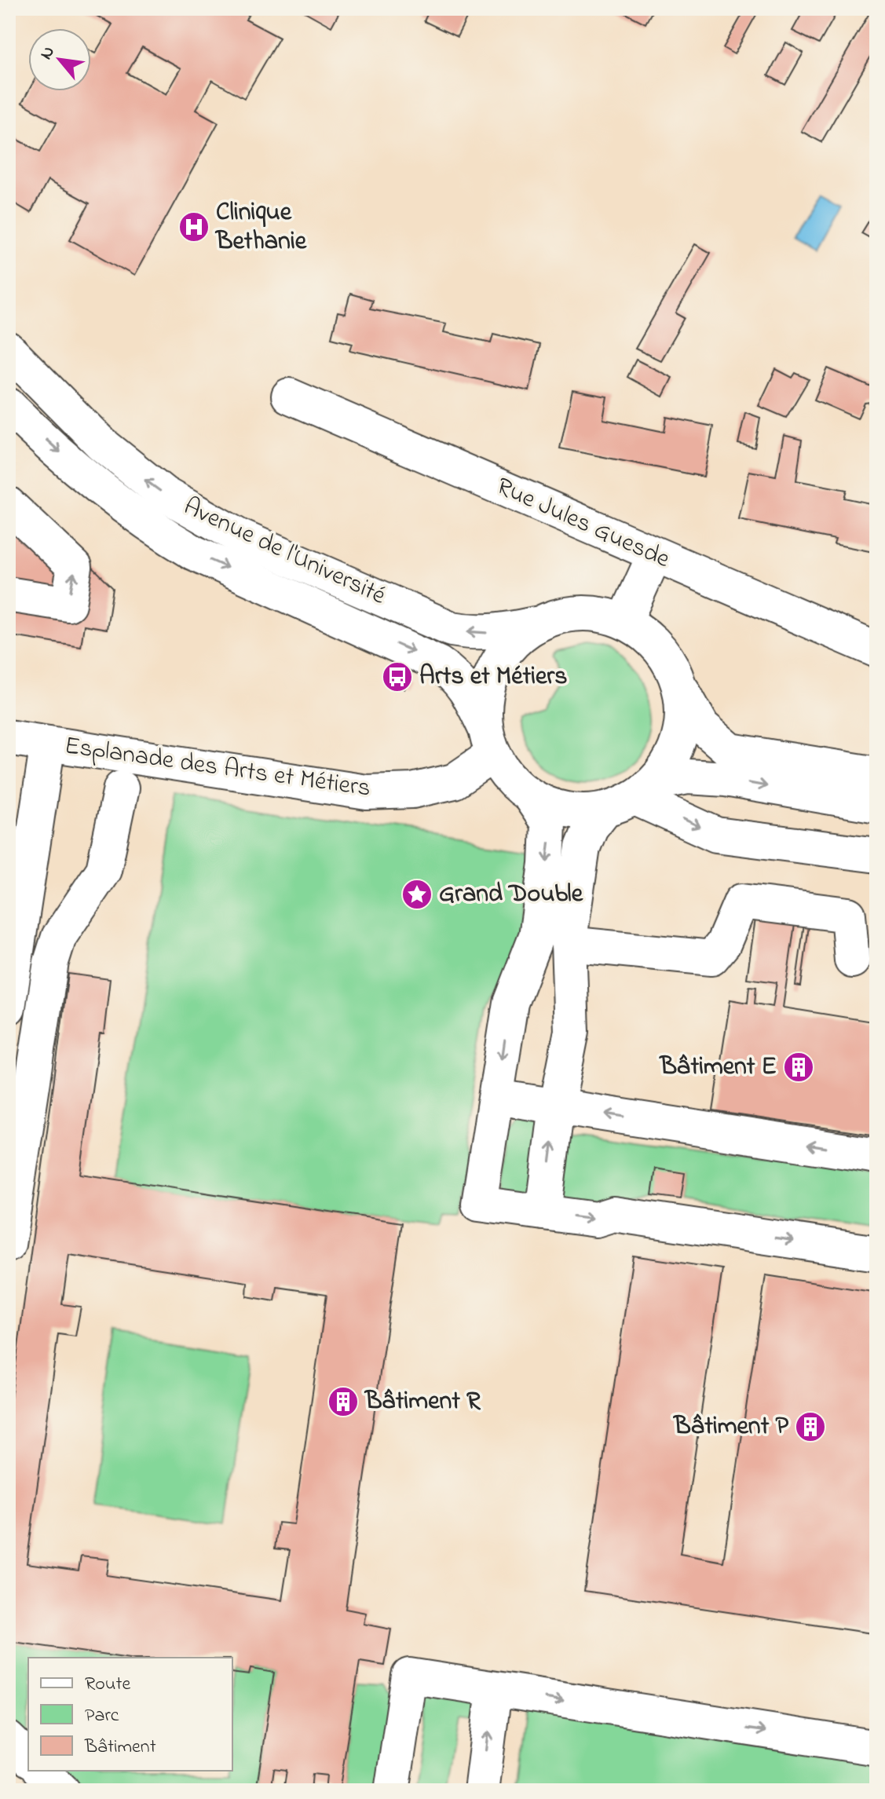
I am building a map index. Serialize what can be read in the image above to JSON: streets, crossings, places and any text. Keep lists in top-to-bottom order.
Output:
{
  "streets": {
    "street": ["Rue Jules Guesde", "Avenue de l'Université", "Esplanade des Arts et Métiers"]
  },
  "crossings": [
    ["Avenue de l'Université", "Esplanade des Arts et Métiers"]
  ],
  "places": {
    "hospital": ["Clinique Bethanie"],
    "bus stop": ["Arts et Métiers"],
    "place": ["Grand Double"],
    "building": ["Bâtiment E", "Bâtiment R", "Bâtiment P"]
  },
  "legend": ["Route", "Parc", "Bâtiment"],
  "north": "top left"
}
